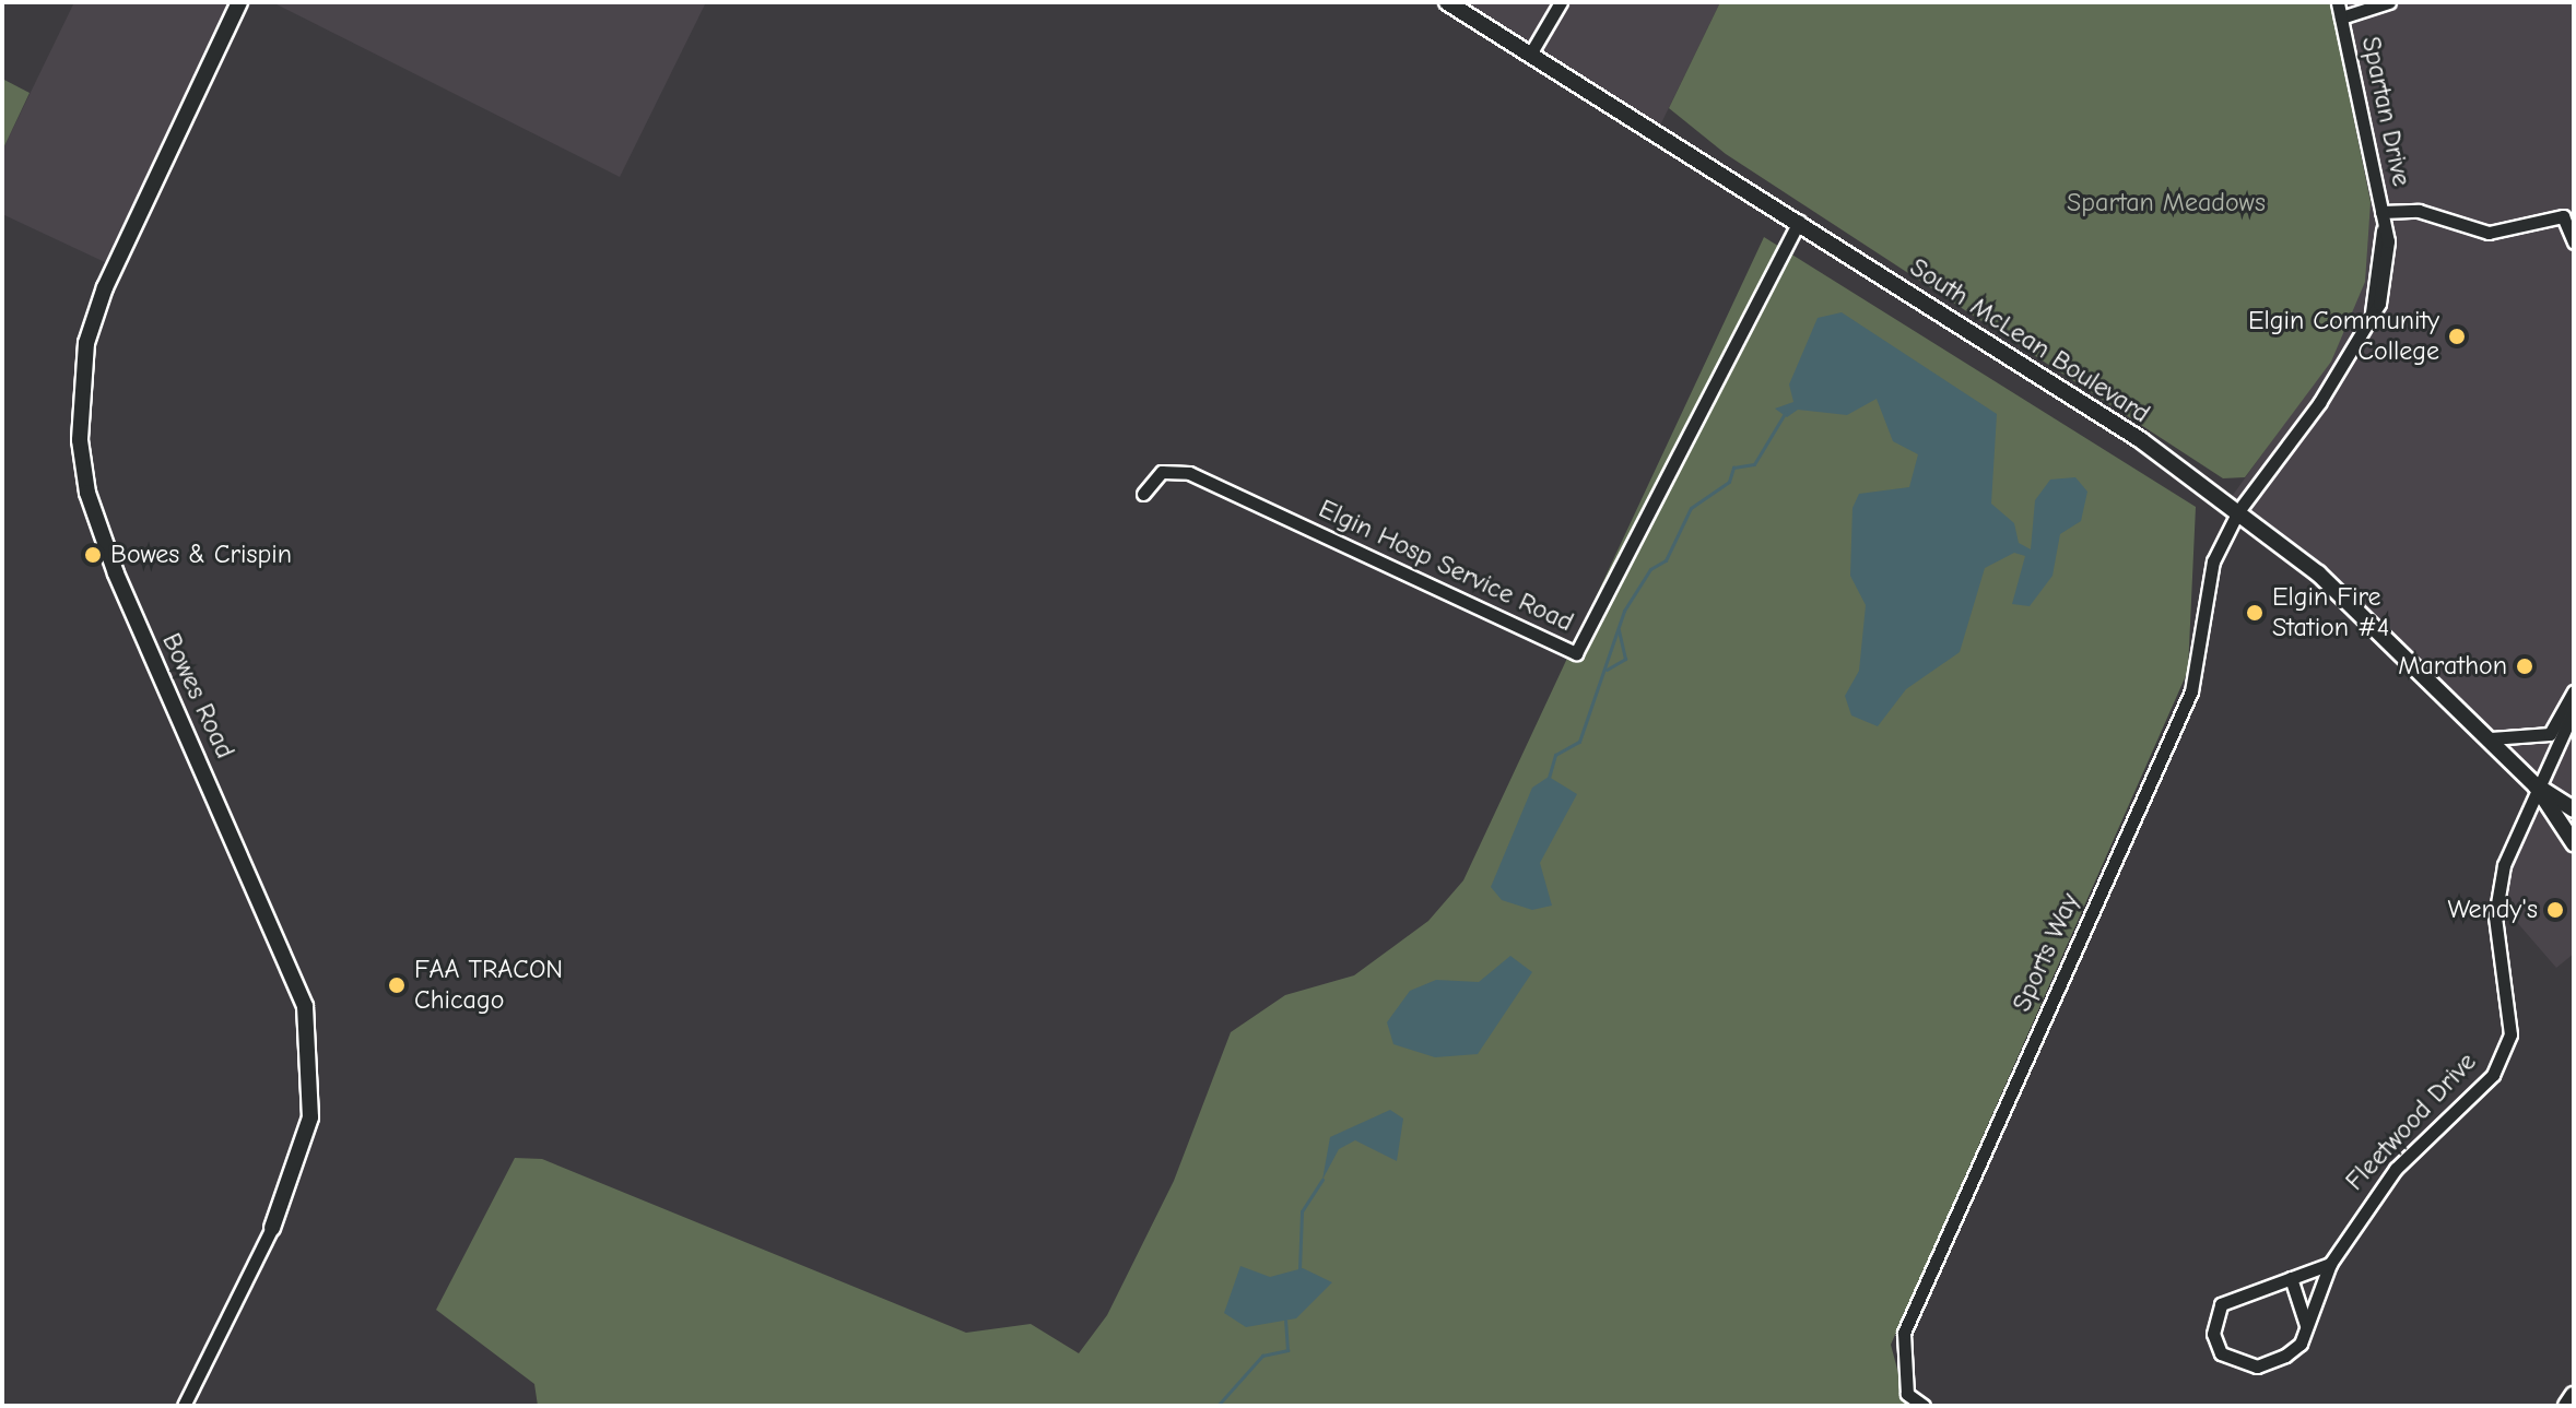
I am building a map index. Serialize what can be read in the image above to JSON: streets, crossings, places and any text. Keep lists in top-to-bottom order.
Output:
{
  "streets": {
    "main road": ["South McLean Boulevard", "Bowes Road"],
    "street": [
      "Spartan Drive",
      "Elgin Hosp Service Road",
      "Sports Way",
      "Fleetwood Drive"
    ]
  },
  "crossings": [
    ["Spartan Drive", "South McLean Boulevard"],
    ["Spartan Drive", "Sports Way"],
    ["South McLean Boulevard", "Elgin Hosp Service Road"],
    ["South McLean Boulevard", "Sports Way"],
    ["South McLean Boulevard", "Fleetwood Drive"]
  ],
  "parks": ["Spartan Meadows"],
  "places": [
    "Elgin Community College",
    "Bowes & Crispin",
    "Elgin Fire Station #4",
    "Marathon",
    "Wendy's",
    "FAA TRACON Chicago"
  ]
}
